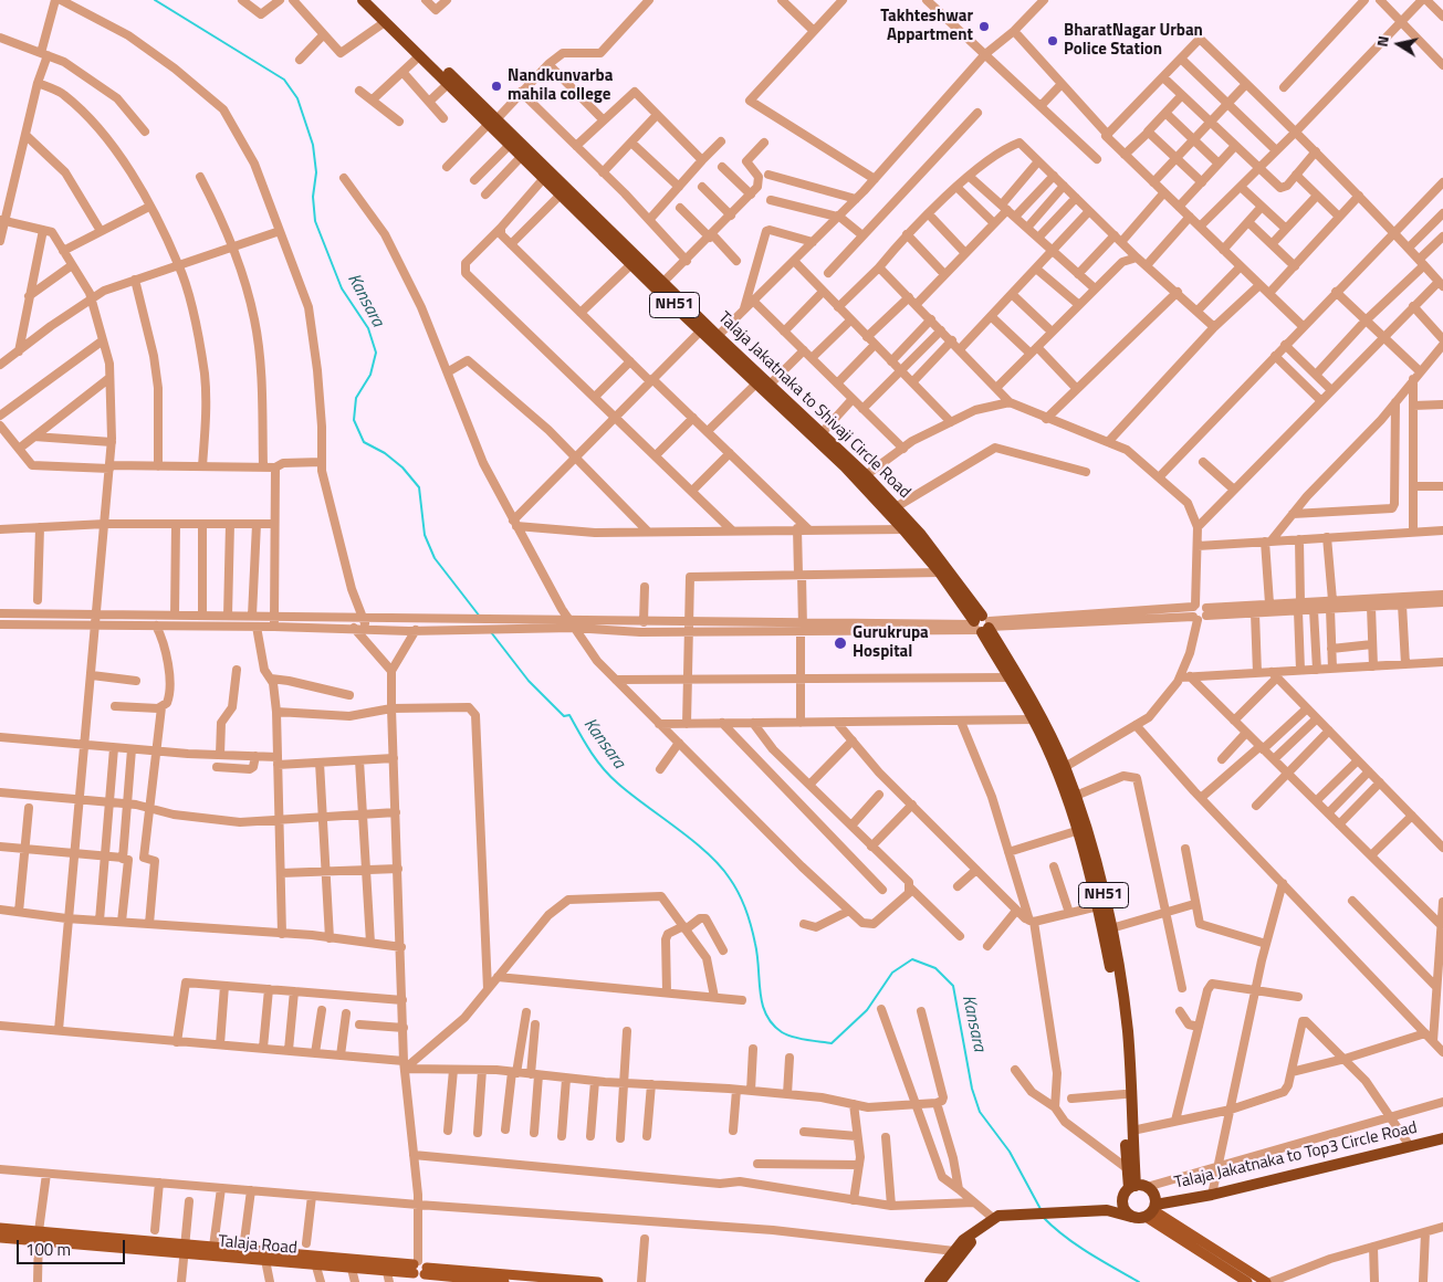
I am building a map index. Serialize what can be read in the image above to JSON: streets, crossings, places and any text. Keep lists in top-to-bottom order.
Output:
{
  "streets": {
    "highway": ["NH51", "Talaja Jakatnaka to Shivaji Circle Road", "Talaja Jakatnaka to Top3 Circle Road"],
    "main road": ["Talaja Road"]
  },
  "crossings": [
    ["NH51", "Talaja Jakatnaka to Shivaji Circle Road"],
    ["NH51", "Talaja Jakatnaka to Top3 Circle Road"]
  ],
  "water": ["Kansara"],
  "places": [
    "Takhteshwar Appartment",
    "BharatNagar Urban Police Station",
    "Nandkunvarba mahila college",
    "Gurukrupa Hospital"
  ],
  "scale_bar": "100 m",
  "north": "left"
}
